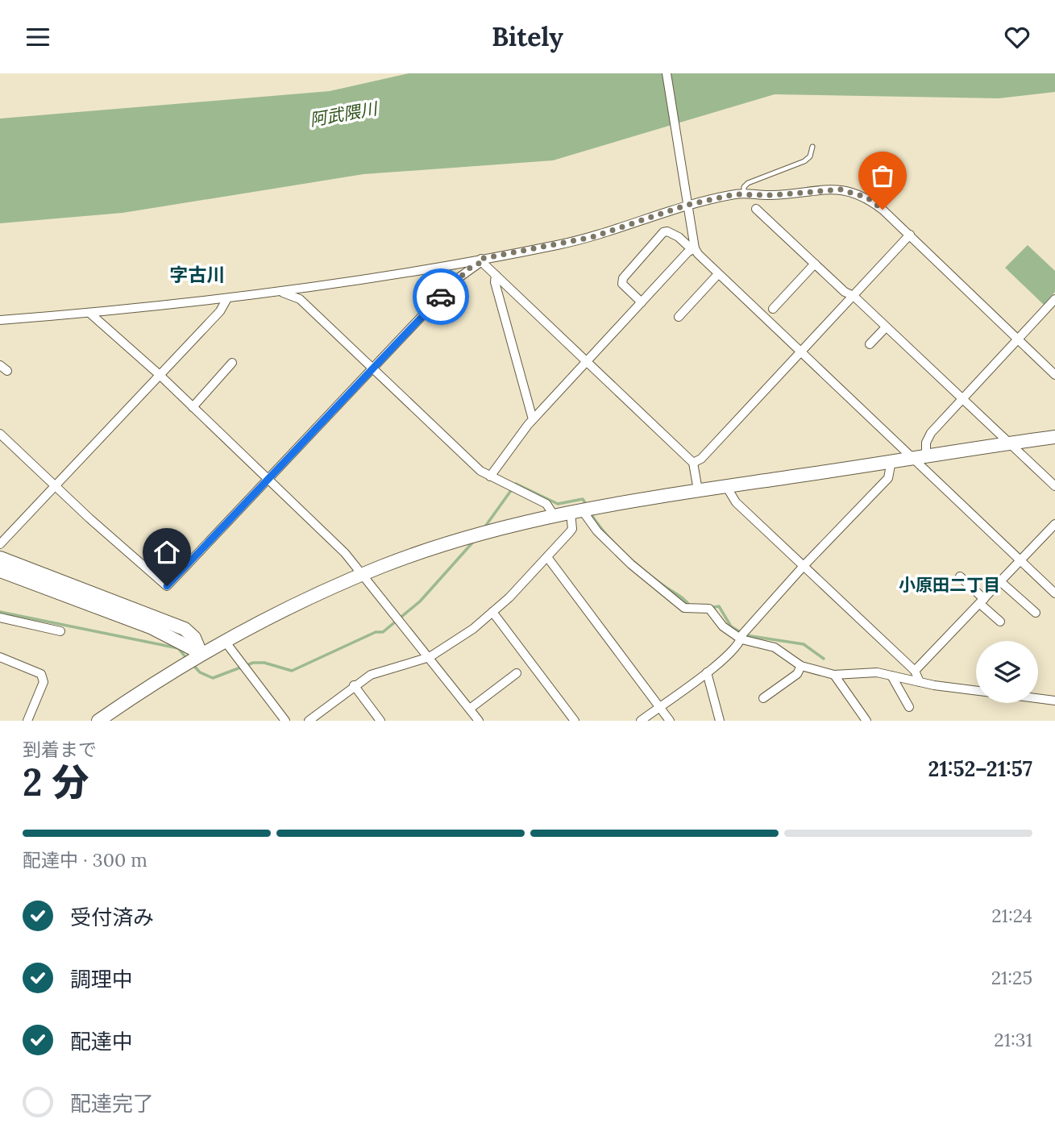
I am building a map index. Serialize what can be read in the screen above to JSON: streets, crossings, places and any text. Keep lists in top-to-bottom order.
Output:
{
  "districts": ["字古川", "小原田二丁目"],
  "water": ["阿武隈川"],
  "page": {
    "header": "Bitely",
    "heading": ["2 分", "到着まで", "21:52–21:57"],
    "bar": "配達中 · 300 m",
    "list": [
      ["受付済み", "21:24"],
      ["調理中", "21:25"],
      ["配達中", "21:31"],
      "配達完了"
    ]
  }
}
